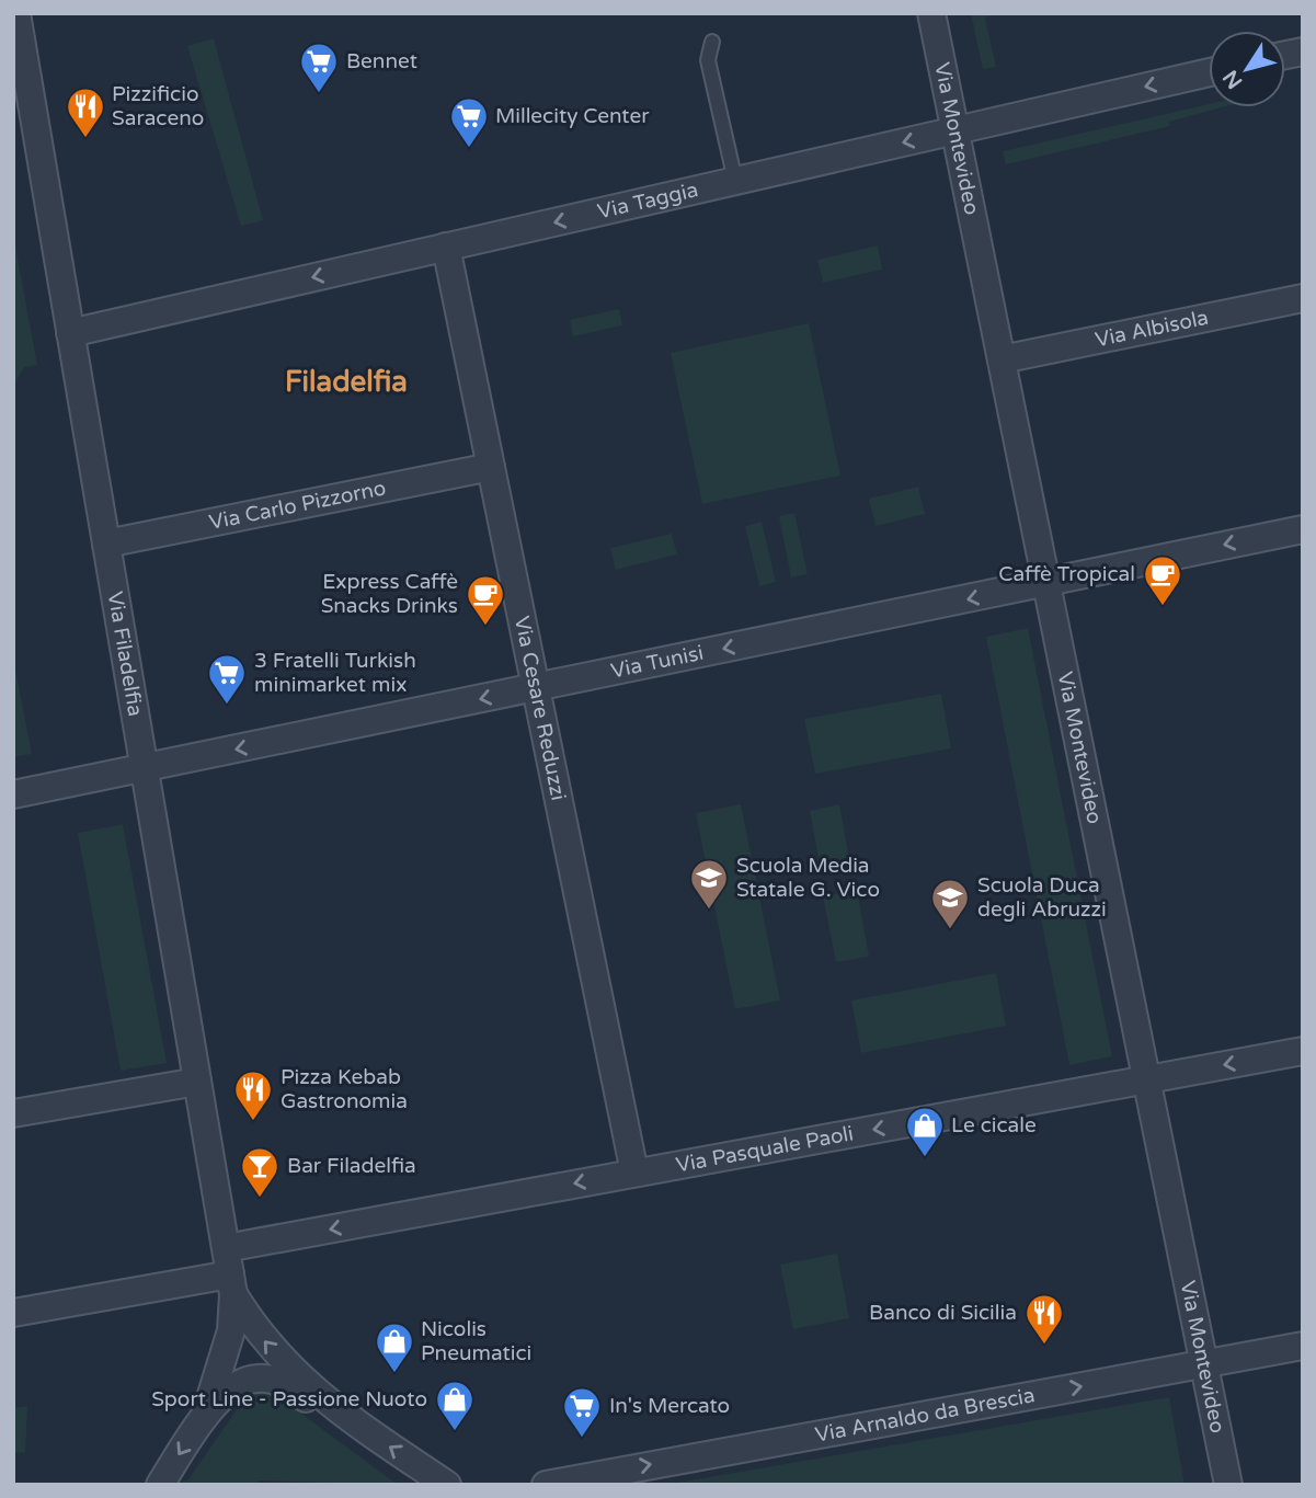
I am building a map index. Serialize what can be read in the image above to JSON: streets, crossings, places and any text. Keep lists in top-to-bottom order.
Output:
{
  "streets": {
    "street": [
      "Via Montevideo",
      "Via Taggia",
      "Via Albisola",
      "Via Carlo Pizzorno",
      "Via Filadelfia",
      "Via Tunisi",
      "Via Cesare Reduzzi",
      "Via Pasquale Paoli",
      "Via Arnaldo da Brescia"
    ]
  },
  "crossings": [
    ["Via Montevideo", "Via Taggia"],
    ["Via Montevideo", "Via Albisola"],
    ["Via Montevideo", "Via Tunisi"],
    ["Via Montevideo", "Via Pasquale Paoli"],
    ["Via Montevideo", "Via Arnaldo da Brescia"],
    ["Via Taggia", "Via Filadelfia"],
    ["Via Taggia", "Via Cesare Reduzzi"],
    ["Via Carlo Pizzorno", "Via Filadelfia"],
    ["Via Carlo Pizzorno", "Via Cesare Reduzzi"],
    ["Via Filadelfia", "Via Tunisi"],
    ["Via Filadelfia", "Via Pasquale Paoli"],
    ["Via Tunisi", "Via Cesare Reduzzi"],
    ["Via Cesare Reduzzi", "Via Pasquale Paoli"]
  ],
  "one_way": [
    "Via Taggia",
    "Via Tunisi",
    "Via Pasquale Paoli",
    "Via Arnaldo da Brescia"
  ],
  "districts": ["Filadelfia"],
  "places": {
    "supermarket": [
      "Bennet",
      "Millecity Center",
      "3 Fratelli Turkish minimarket mix",
      "In's Mercato"
    ],
    "restaurant": ["Pizzificio Saraceno", "Pizza Kebab Gastronomia", "Banco di Sicilia"],
    "cafe": ["Caffè Tropical", "Express Caffè Snacks Drinks"],
    "school or university": ["Scuola Media Statale G. Vico", "Scuola Duca degli Abruzzi"],
    "shop": ["Le cicale", "Nicolis Pneumatici", "Sport Line - Passione Nuoto"],
    "bar": ["Bar Filadelfia"]
  },
  "north": "bottom left"
}
